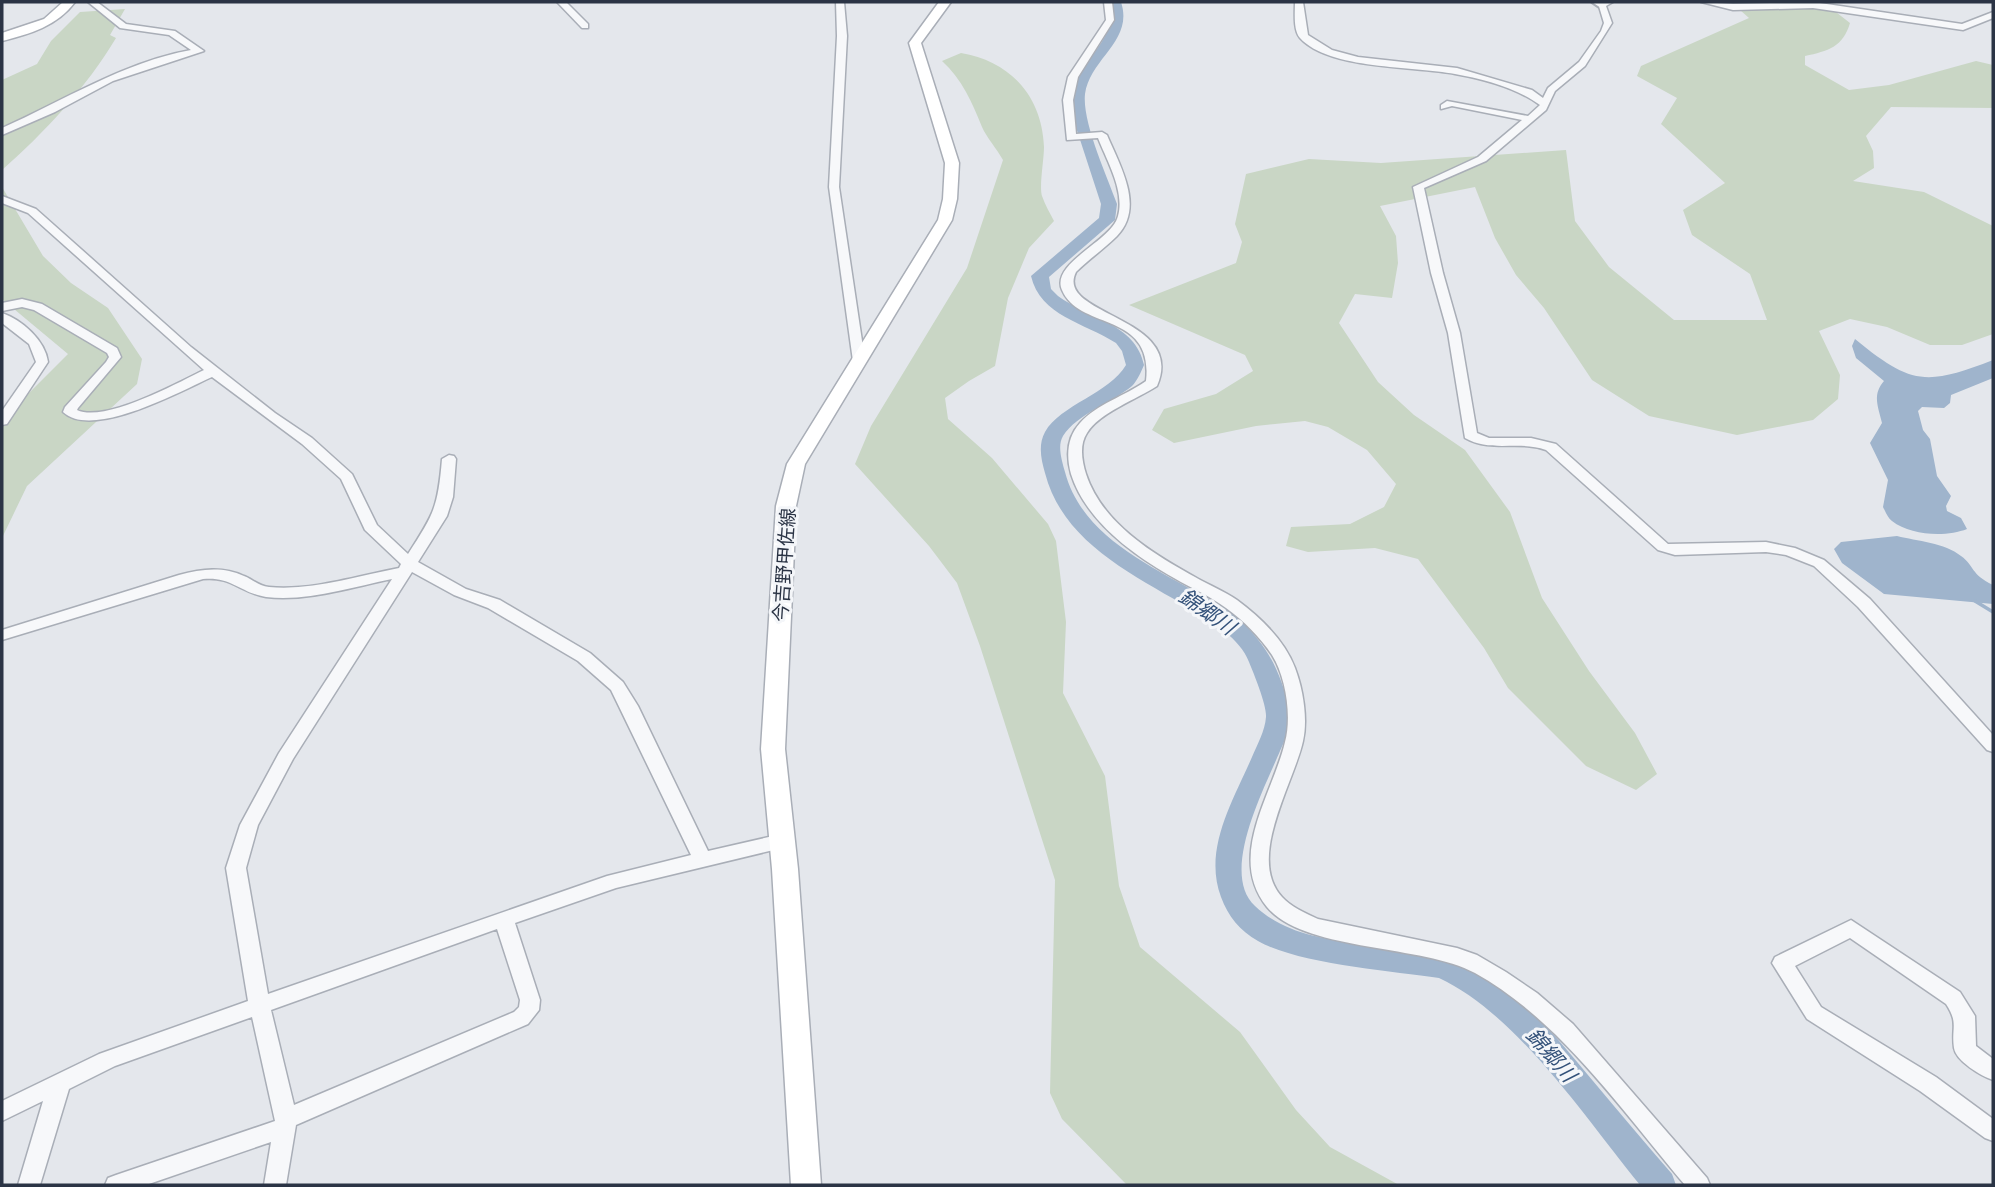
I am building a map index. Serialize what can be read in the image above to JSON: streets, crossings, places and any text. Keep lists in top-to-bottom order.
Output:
{
  "streets": {
    "main road": ["今吉野甲佐線"]
  },
  "water": ["錦郷川"]
}
